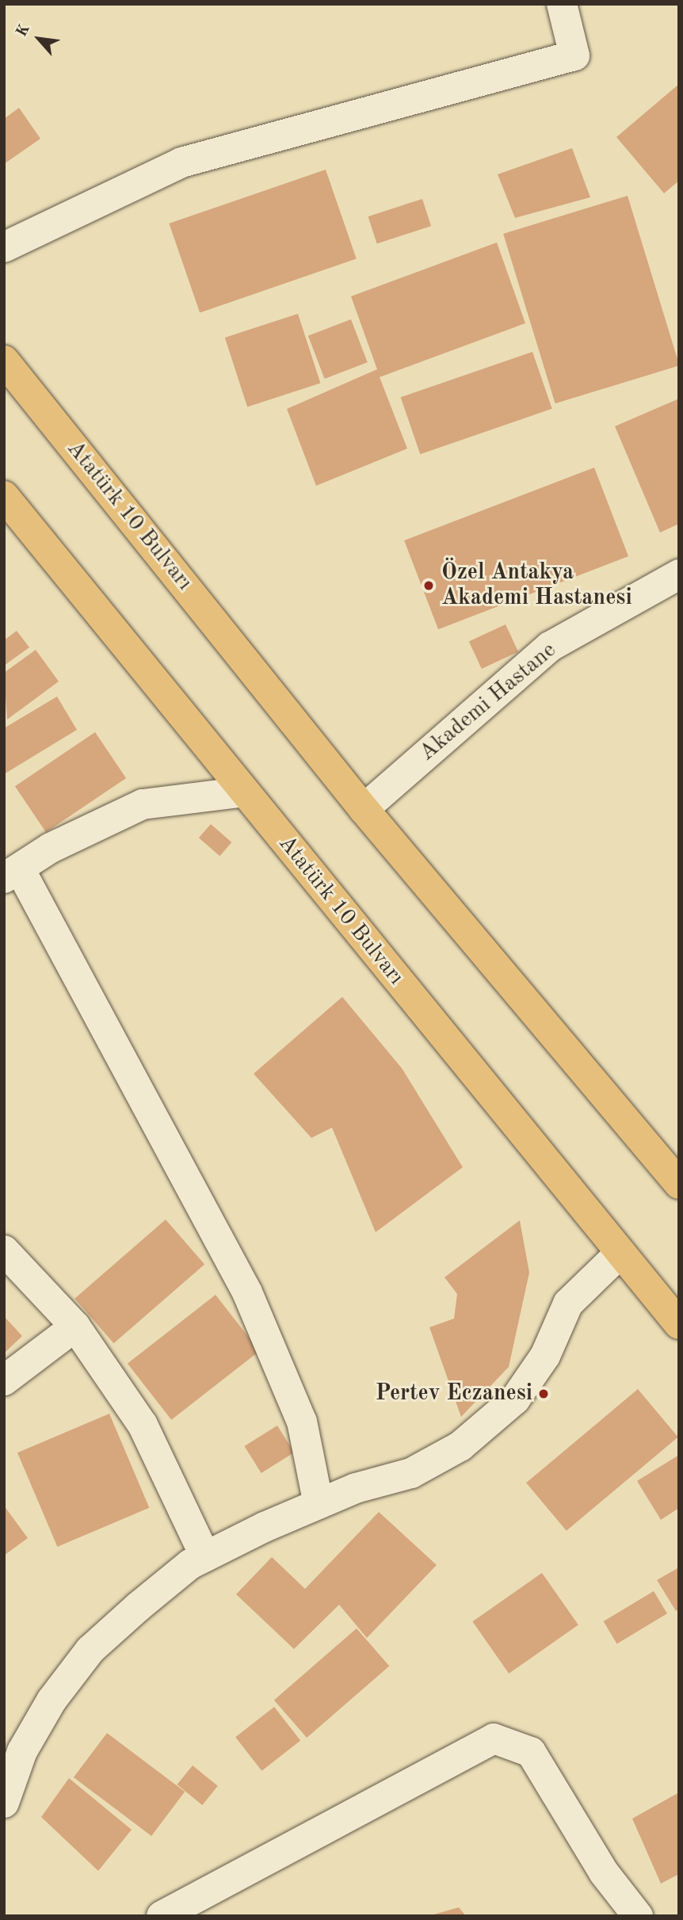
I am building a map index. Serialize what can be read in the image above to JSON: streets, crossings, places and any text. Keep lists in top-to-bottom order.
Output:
{
  "streets": {
    "highway": ["Atatürk 10 Bulvarı"],
    "street": ["Akademi Hastane"]
  },
  "crossings": [
    ["Atatürk 10 Bulvarı", "Akademi Hastane"]
  ],
  "places": ["Özel Antakya Akademi Hastanesi", "Pertev Eczanesi"],
  "north": "top left"
}
